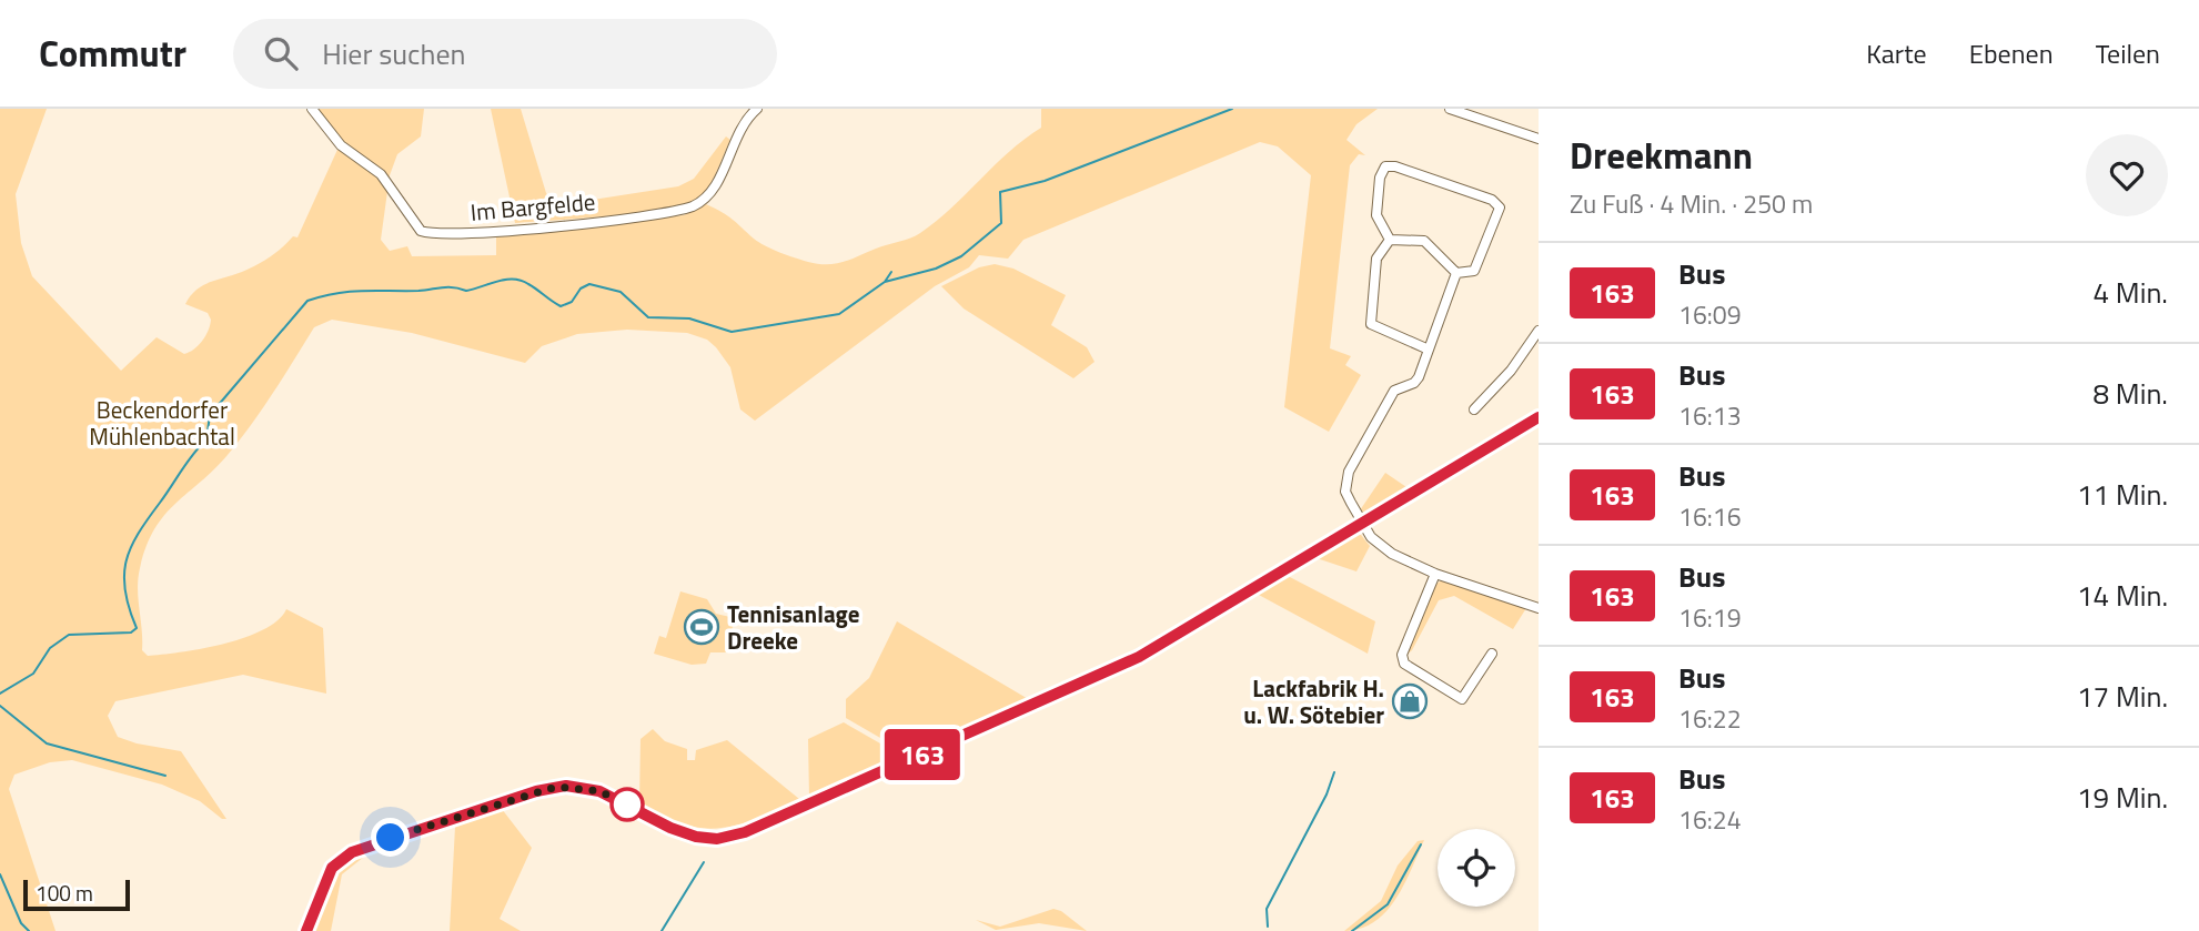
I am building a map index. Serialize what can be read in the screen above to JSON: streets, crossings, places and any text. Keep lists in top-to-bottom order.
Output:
{
  "streets": {
    "street": ["Im Bargfelde"]
  },
  "parks": ["Beckendorfer Mühlenbachtal"],
  "places": {
    "sports": ["Tennisanlage Dreeke"],
    "shop": ["Lackfabrik H. u. W. Sötebier"]
  },
  "lines": ["bus line 163"],
  "scale_bar": "100 m",
  "page": {
    "header": "Commutr",
    "search": "Hier suchen",
    "nav": ["Karte", "Ebenen", "Teilen"],
    "on_map": "163",
    "heading": ["Dreekmann", "Zu Fuß · 4 Min. · 250 m"],
    "list": [
      {
        "mark": "163",
        "name": "Bus",
        "note": "16:09",
        "value": "4 Min."
      },
      {
        "mark": "163",
        "name": "Bus",
        "note": "16:13",
        "value": "8 Min."
      },
      {
        "mark": "163",
        "name": "Bus",
        "note": "16:16",
        "value": "11 Min."
      },
      {
        "mark": "163",
        "name": "Bus",
        "note": "16:19",
        "value": "14 Min."
      },
      {
        "mark": "163",
        "name": "Bus",
        "note": "16:22",
        "value": "17 Min."
      },
      {
        "mark": "163",
        "name": "Bus",
        "note": "16:24",
        "value": "19 Min."
      }
    ],
    "scale": "100 m"
  }
}
